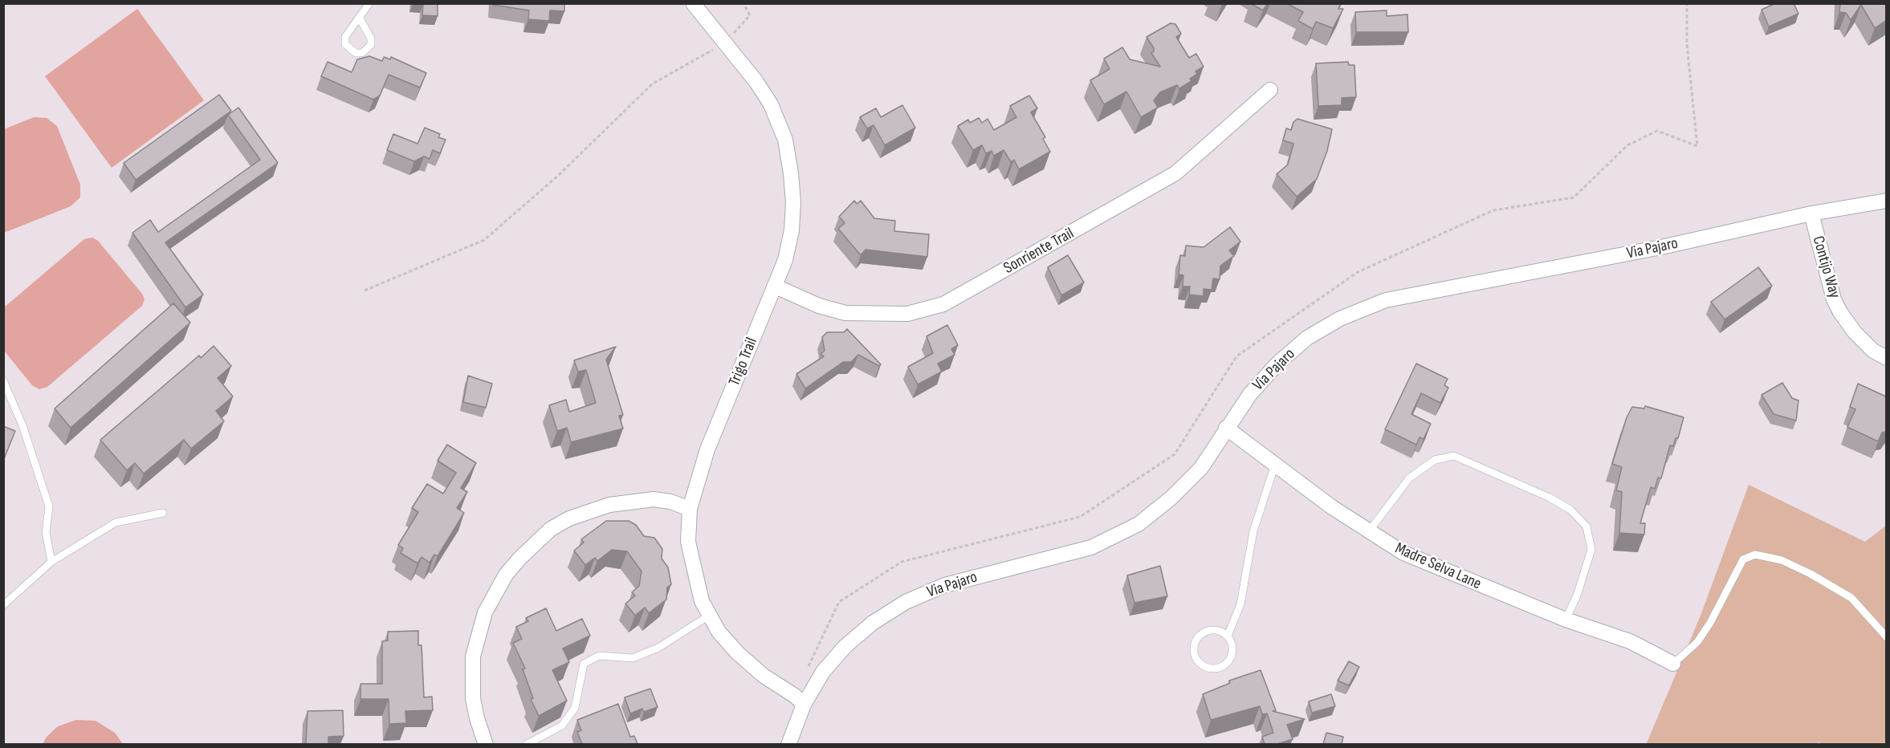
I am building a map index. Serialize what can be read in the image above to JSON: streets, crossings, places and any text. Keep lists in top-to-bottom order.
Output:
{
  "streets": {
    "street": [
      "Via Pajaro",
      "Sonriente Trail",
      "Contijo Way",
      "Trigo Trail",
      "Madre Selva Lane"
    ]
  },
  "crossings": [
    ["Via Pajaro", "Contijo Way"],
    ["Via Pajaro", "Trigo Trail"],
    ["Via Pajaro", "Madre Selva Lane"],
    ["Sonriente Trail", "Trigo Trail"]
  ]
}
